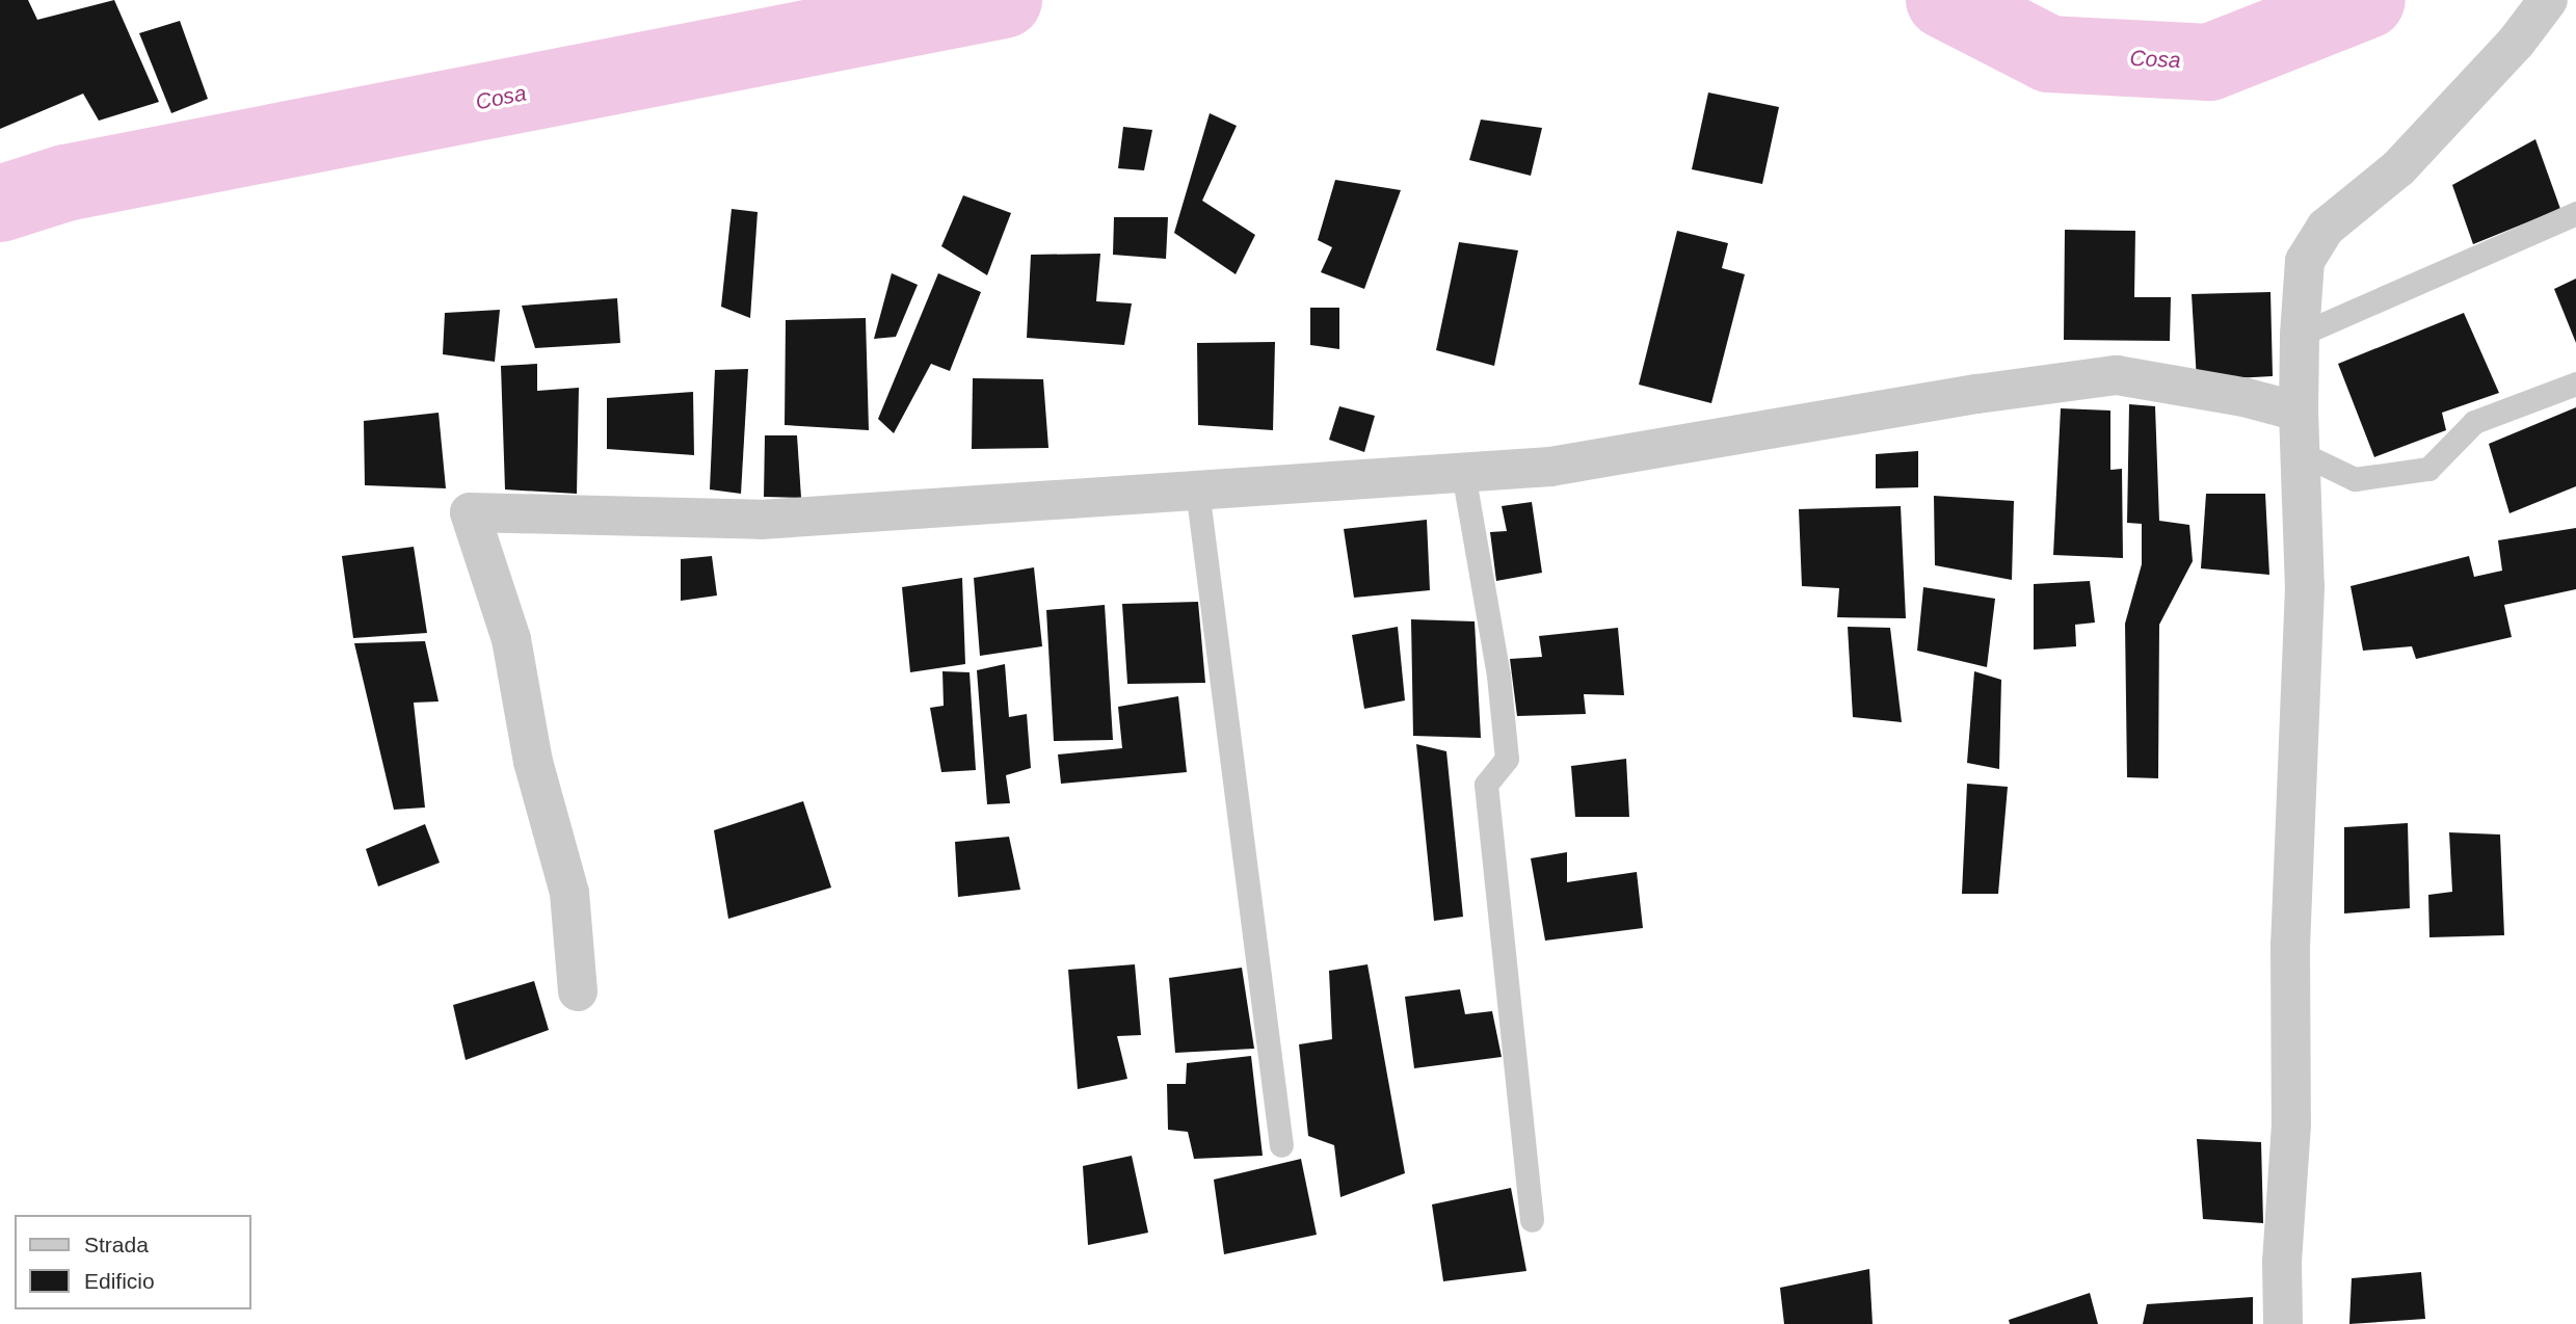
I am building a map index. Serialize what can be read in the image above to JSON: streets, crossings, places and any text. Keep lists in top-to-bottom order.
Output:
{
  "water": ["Cosa"],
  "legend": ["Strada", "Edificio"]
}
